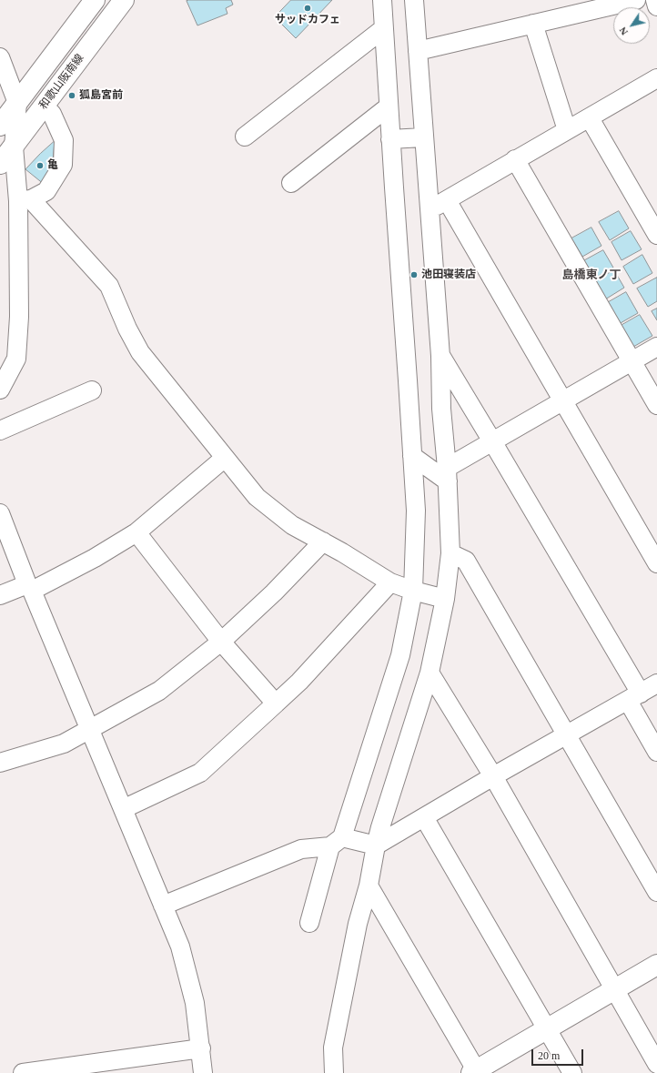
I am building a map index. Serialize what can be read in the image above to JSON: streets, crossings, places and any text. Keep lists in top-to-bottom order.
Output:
{
  "streets": {
    "main road": ["和歌山阪南線"]
  },
  "districts": ["島橋東ノ丁"],
  "places": [
    "サッドカフェ",
    "狐島宮前",
    "亀",
    "池田寝装店"
  ],
  "scale_bar": "20 m",
  "north": "bottom left"
}
